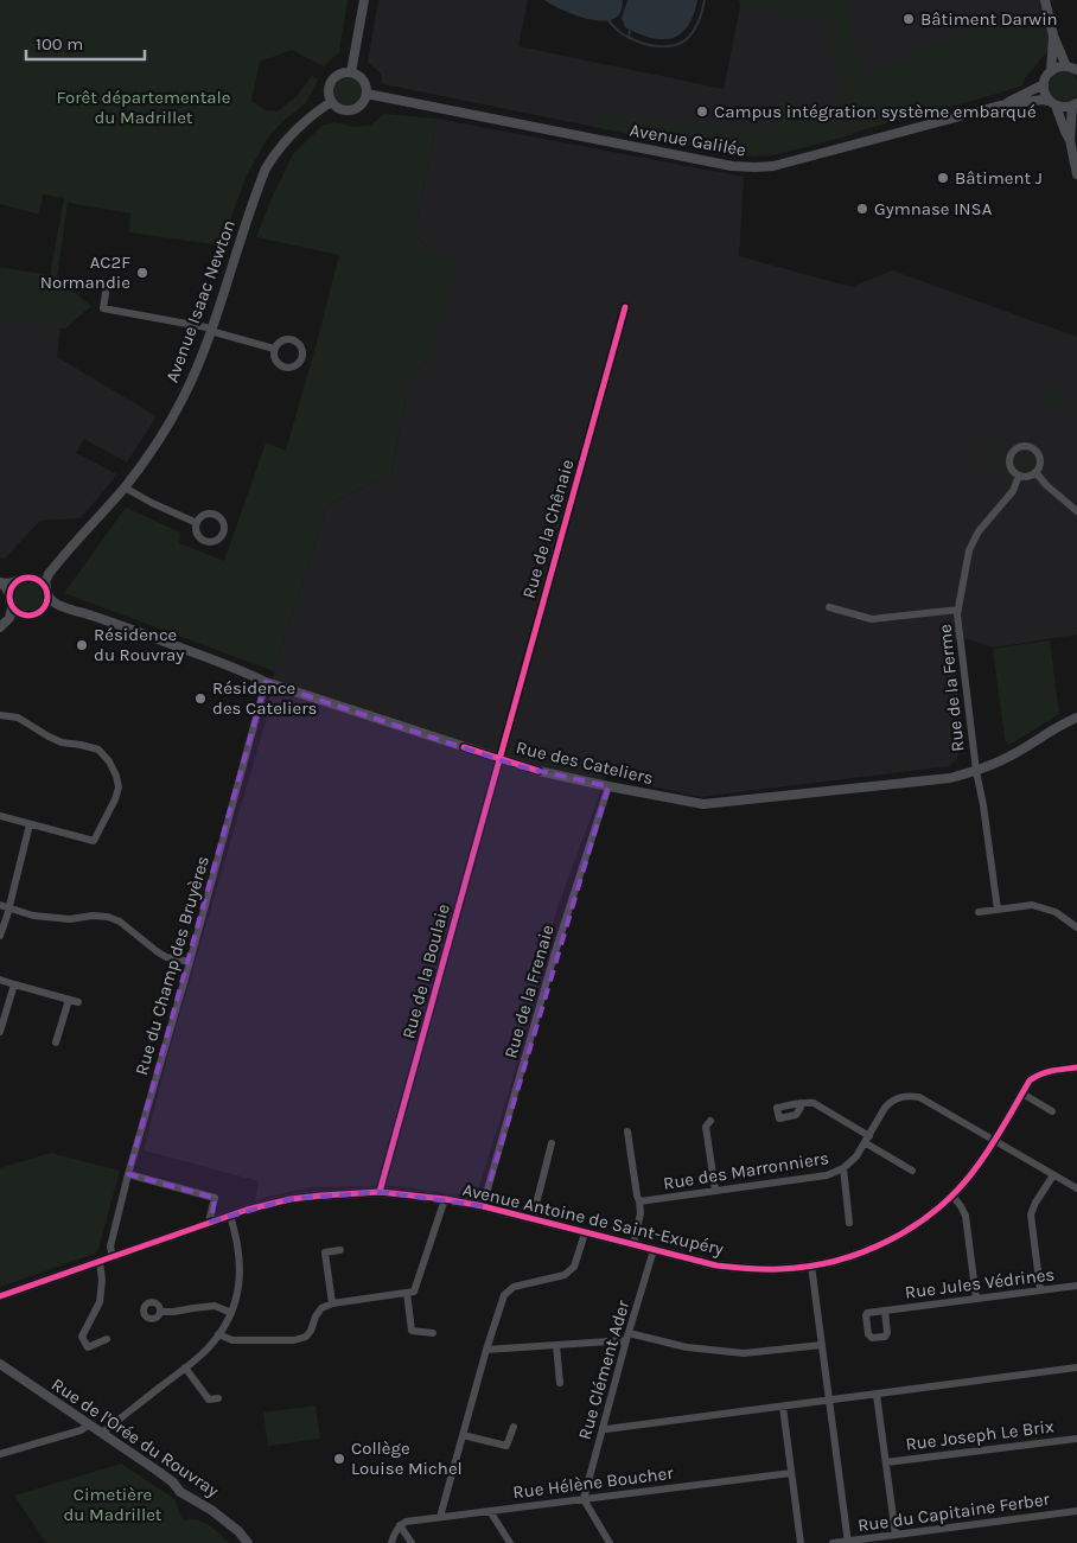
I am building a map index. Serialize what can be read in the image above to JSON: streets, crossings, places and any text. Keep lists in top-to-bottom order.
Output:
{
  "streets": {
    "street": [
      "Avenue Galilée",
      "Avenue Isaac Newton",
      "Rue de la Chênaie",
      "Rue de la Ferme",
      "Rue des Cateliers",
      "Rue du Champ des Bruyères",
      "Rue de la Boulaie",
      "Rue de la Frenaie",
      "Rue des Marronniers",
      "Avenue Antoine de Saint-Exupéry",
      "Rue Jules Védrines",
      "Rue Clément Ader",
      "Rue Joseph Le Brix",
      "Rue de l'Orée du Rouvray",
      "Rue Hélène Boucher",
      "Rue du Capitaine Ferber"
    ]
  },
  "crossings": [
    ["Avenue Galilée", "Avenue Isaac Newton"],
    ["Avenue Isaac Newton", "Rue des Cateliers"],
    ["Rue de la Chênaie", "Rue des Cateliers"],
    ["Rue de la Chênaie", "Rue de la Boulaie"],
    ["Rue de la Ferme", "Rue des Cateliers"],
    ["Rue des Cateliers", "Rue du Champ des Bruyères"],
    ["Rue des Cateliers", "Rue de la Boulaie"],
    ["Rue des Cateliers", "Rue de la Frenaie"],
    ["Rue du Champ des Bruyères", "Avenue Antoine de Saint-Exupéry"],
    ["Rue de la Boulaie", "Avenue Antoine de Saint-Exupéry"],
    ["Rue de la Frenaie", "Avenue Antoine de Saint-Exupéry"],
    ["Rue des Marronniers", "Avenue Antoine de Saint-Exupéry"],
    ["Avenue Antoine de Saint-Exupéry", "Rue Clément Ader"],
    ["Rue Clément Ader", "Rue Hélène Boucher"]
  ],
  "parks": ["Forêt départementale du Madrillet", "Cimetière du Madrillet"],
  "places": [
    "Bâtiment Darwin",
    "Campus intégration système embarqué",
    "Bâtiment J",
    "Gymnase INSA",
    "AC2F Normandie",
    "Résidence du Rouvray",
    "Résidence des Cateliers",
    "Collège Louise Michel"
  ],
  "scale_bar": "100 m"
}
